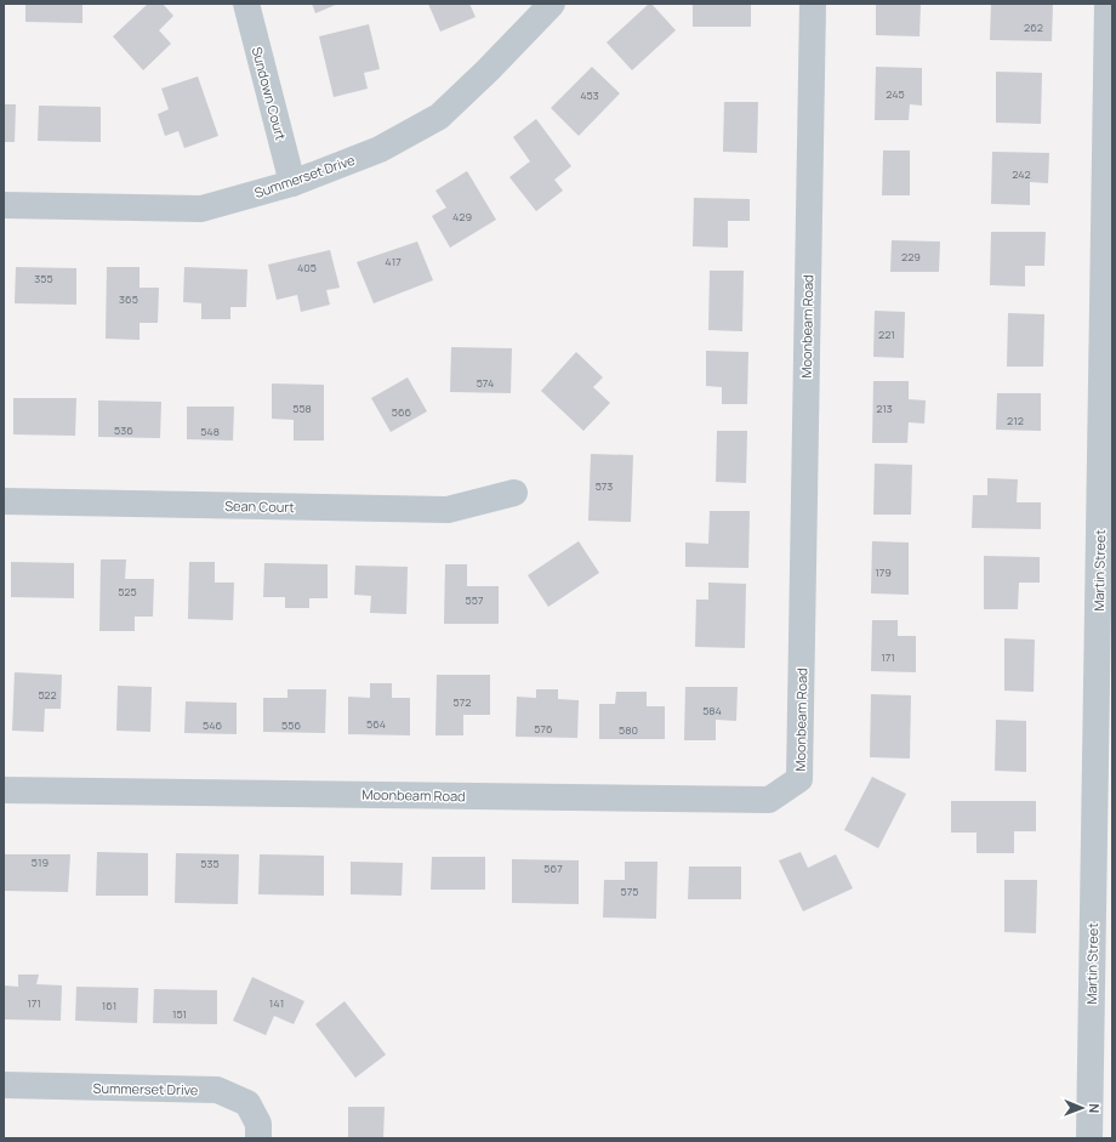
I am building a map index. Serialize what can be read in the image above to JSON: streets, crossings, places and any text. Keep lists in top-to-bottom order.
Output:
{
  "streets": {
    "street": [
      "Sundown Court",
      "Summerset Drive",
      "Moonbeam Road",
      "Sean Court",
      "Martin Street"
    ]
  },
  "crossings": [
    ["Sundown Court", "Summerset Drive"]
  ],
  "house_numbers": [
    "262",
    "245",
    "453",
    "242",
    "429",
    "229",
    "417",
    "405",
    "355",
    "365",
    "221",
    "574",
    "558",
    "213",
    "566",
    "212",
    "536",
    "548",
    "573",
    "179",
    "525",
    "557",
    "171",
    "522",
    "572",
    "584",
    "564",
    "546",
    "556",
    "576",
    "580",
    "519",
    "535",
    "567",
    "575",
    "171",
    "141",
    "161",
    "151"
  ],
  "north": "right"
}
